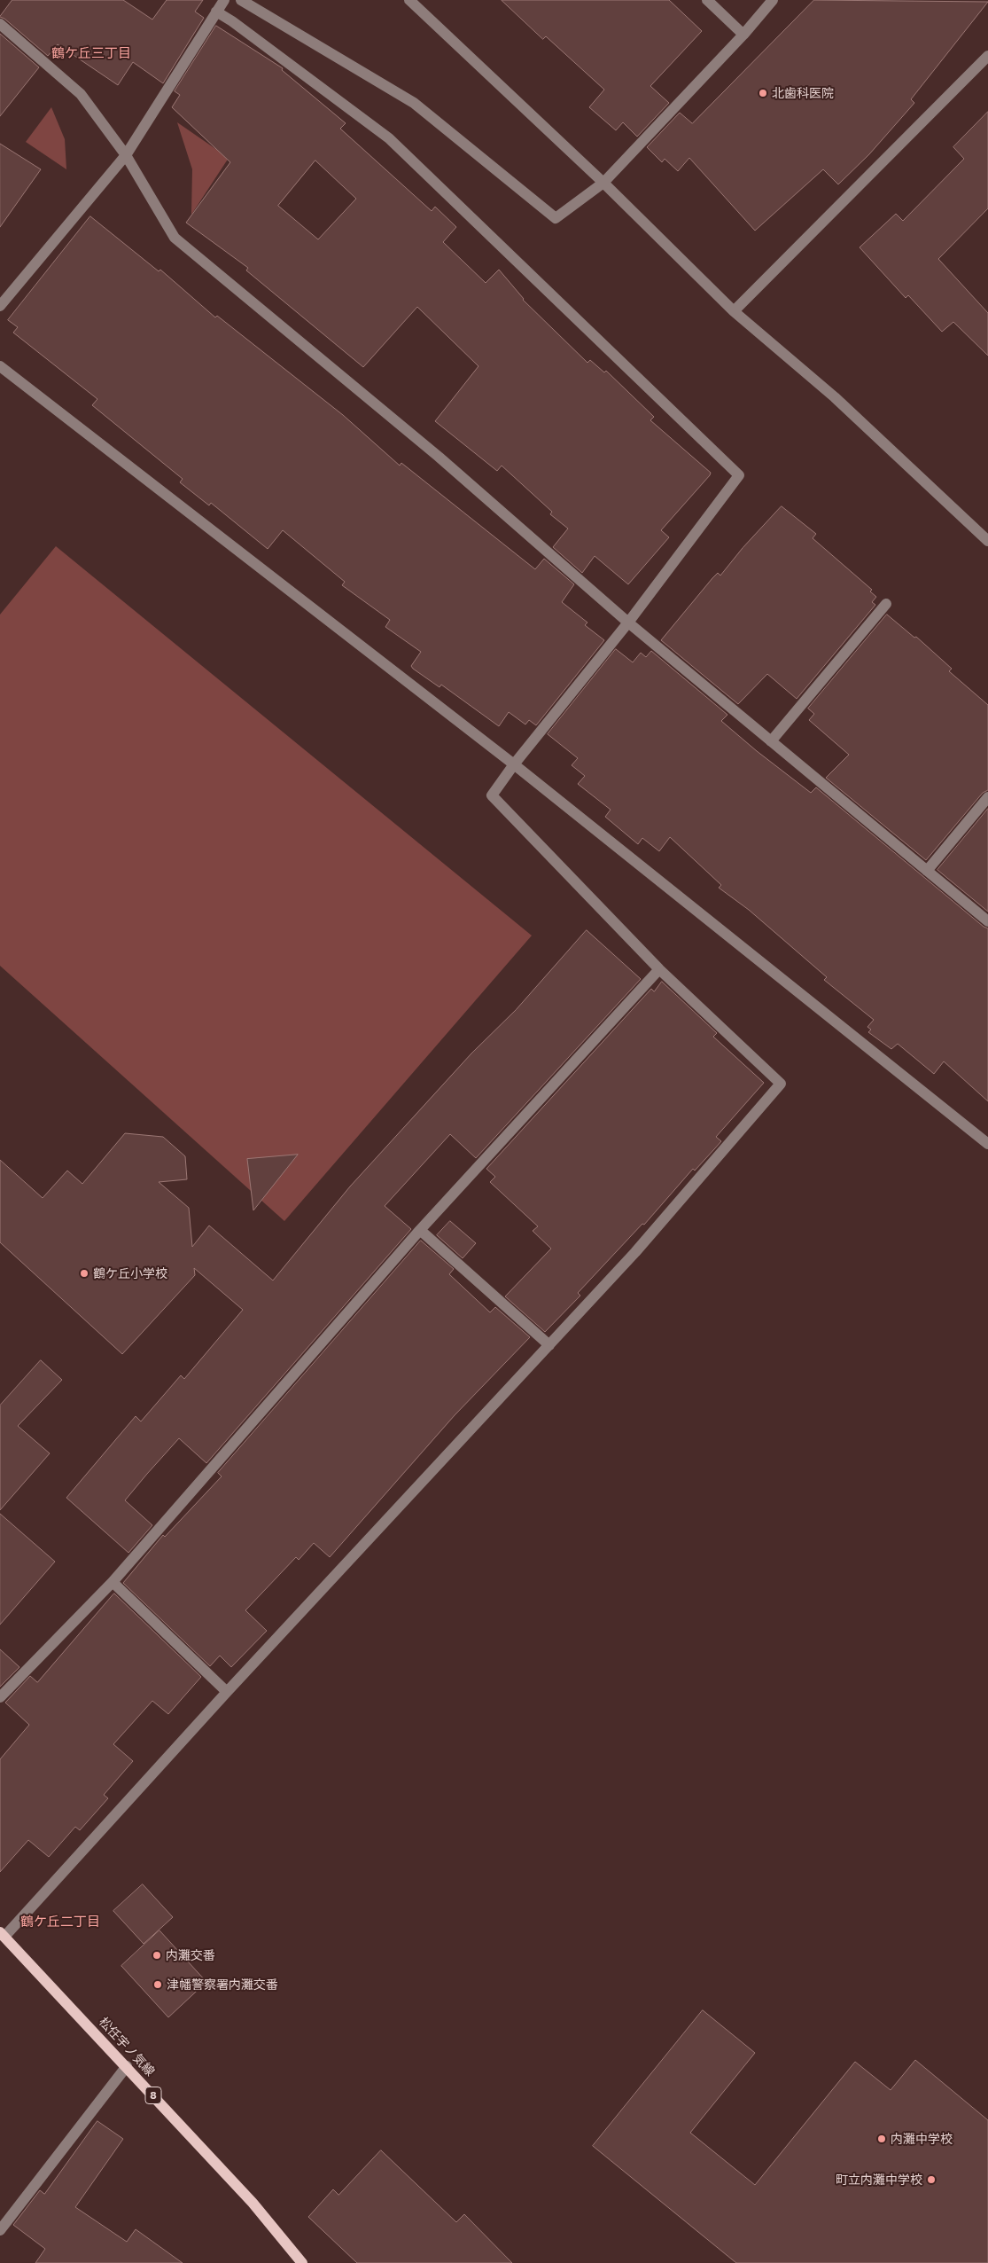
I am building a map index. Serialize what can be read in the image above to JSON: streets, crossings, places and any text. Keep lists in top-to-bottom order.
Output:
{
  "streets": {
    "main road": ["松任宇ノ気線", "8"]
  },
  "districts": ["鶴ケ丘三丁目", "鶴ケ丘二丁目"],
  "places": [
    "北歯科医院",
    "鶴ケ丘小学校",
    "内灘交番",
    "津幡警察署内灘交番",
    "内灘中学校",
    "町立内灘中学校"
  ]
}
